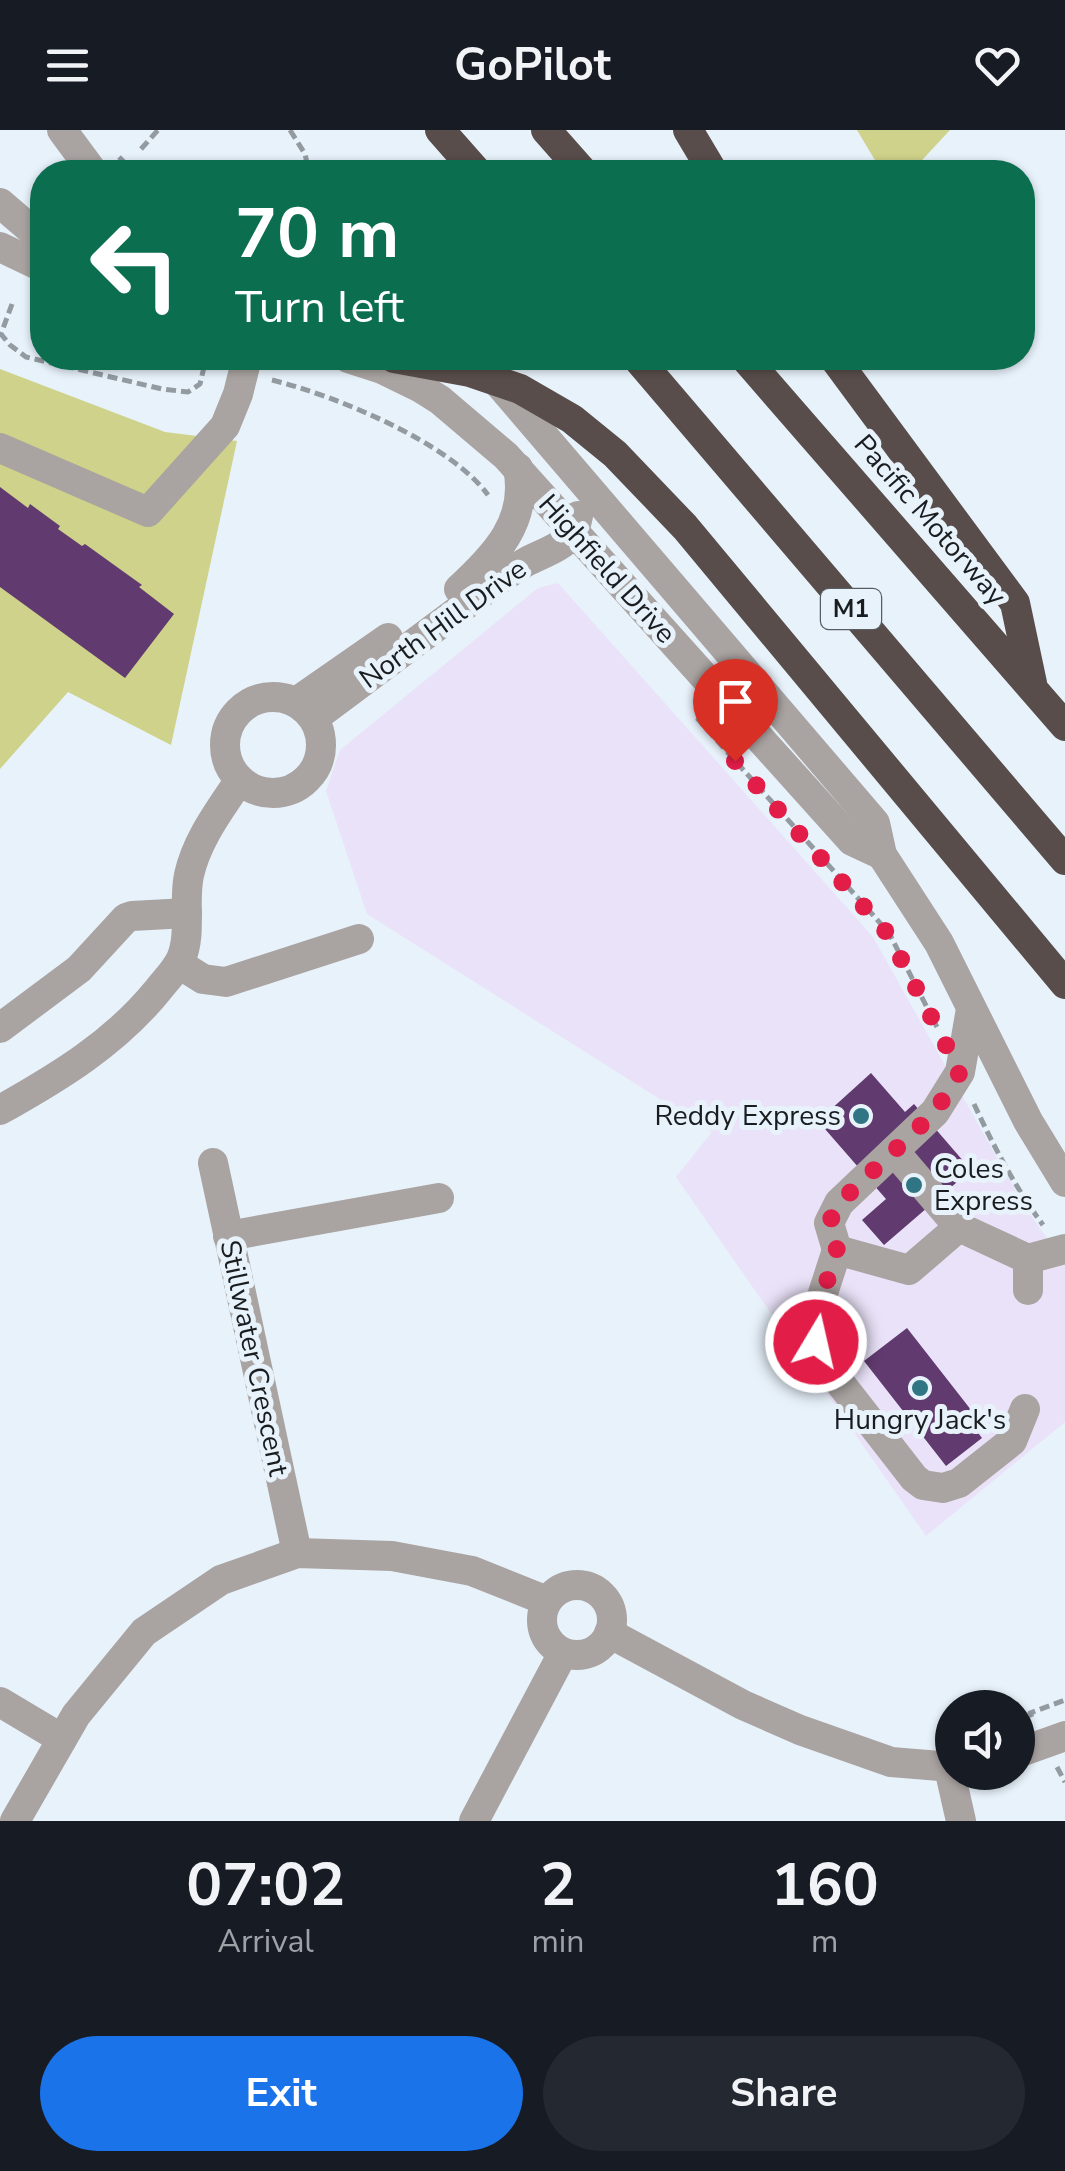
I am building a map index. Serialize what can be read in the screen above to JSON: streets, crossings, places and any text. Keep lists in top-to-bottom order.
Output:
{
  "streets": {
    "highway": ["Pacific Motorway", "M1"],
    "street": ["Highfield Drive", "North Hill Drive", "Stillwater Crescent"]
  },
  "crossings": [
    ["Highfield Drive", "North Hill Drive"]
  ],
  "places": ["Reddy Express", "Coles Express", "Hungry Jack's"],
  "page": {
    "header": "GoPilot",
    "turn": ["70 m", "Turn left"],
    "eta": [
      "07:02",
      "Arrival",
      "2",
      "min",
      "160",
      "m"
    ],
    "buttons": ["Exit", "Share"]
  }
}
